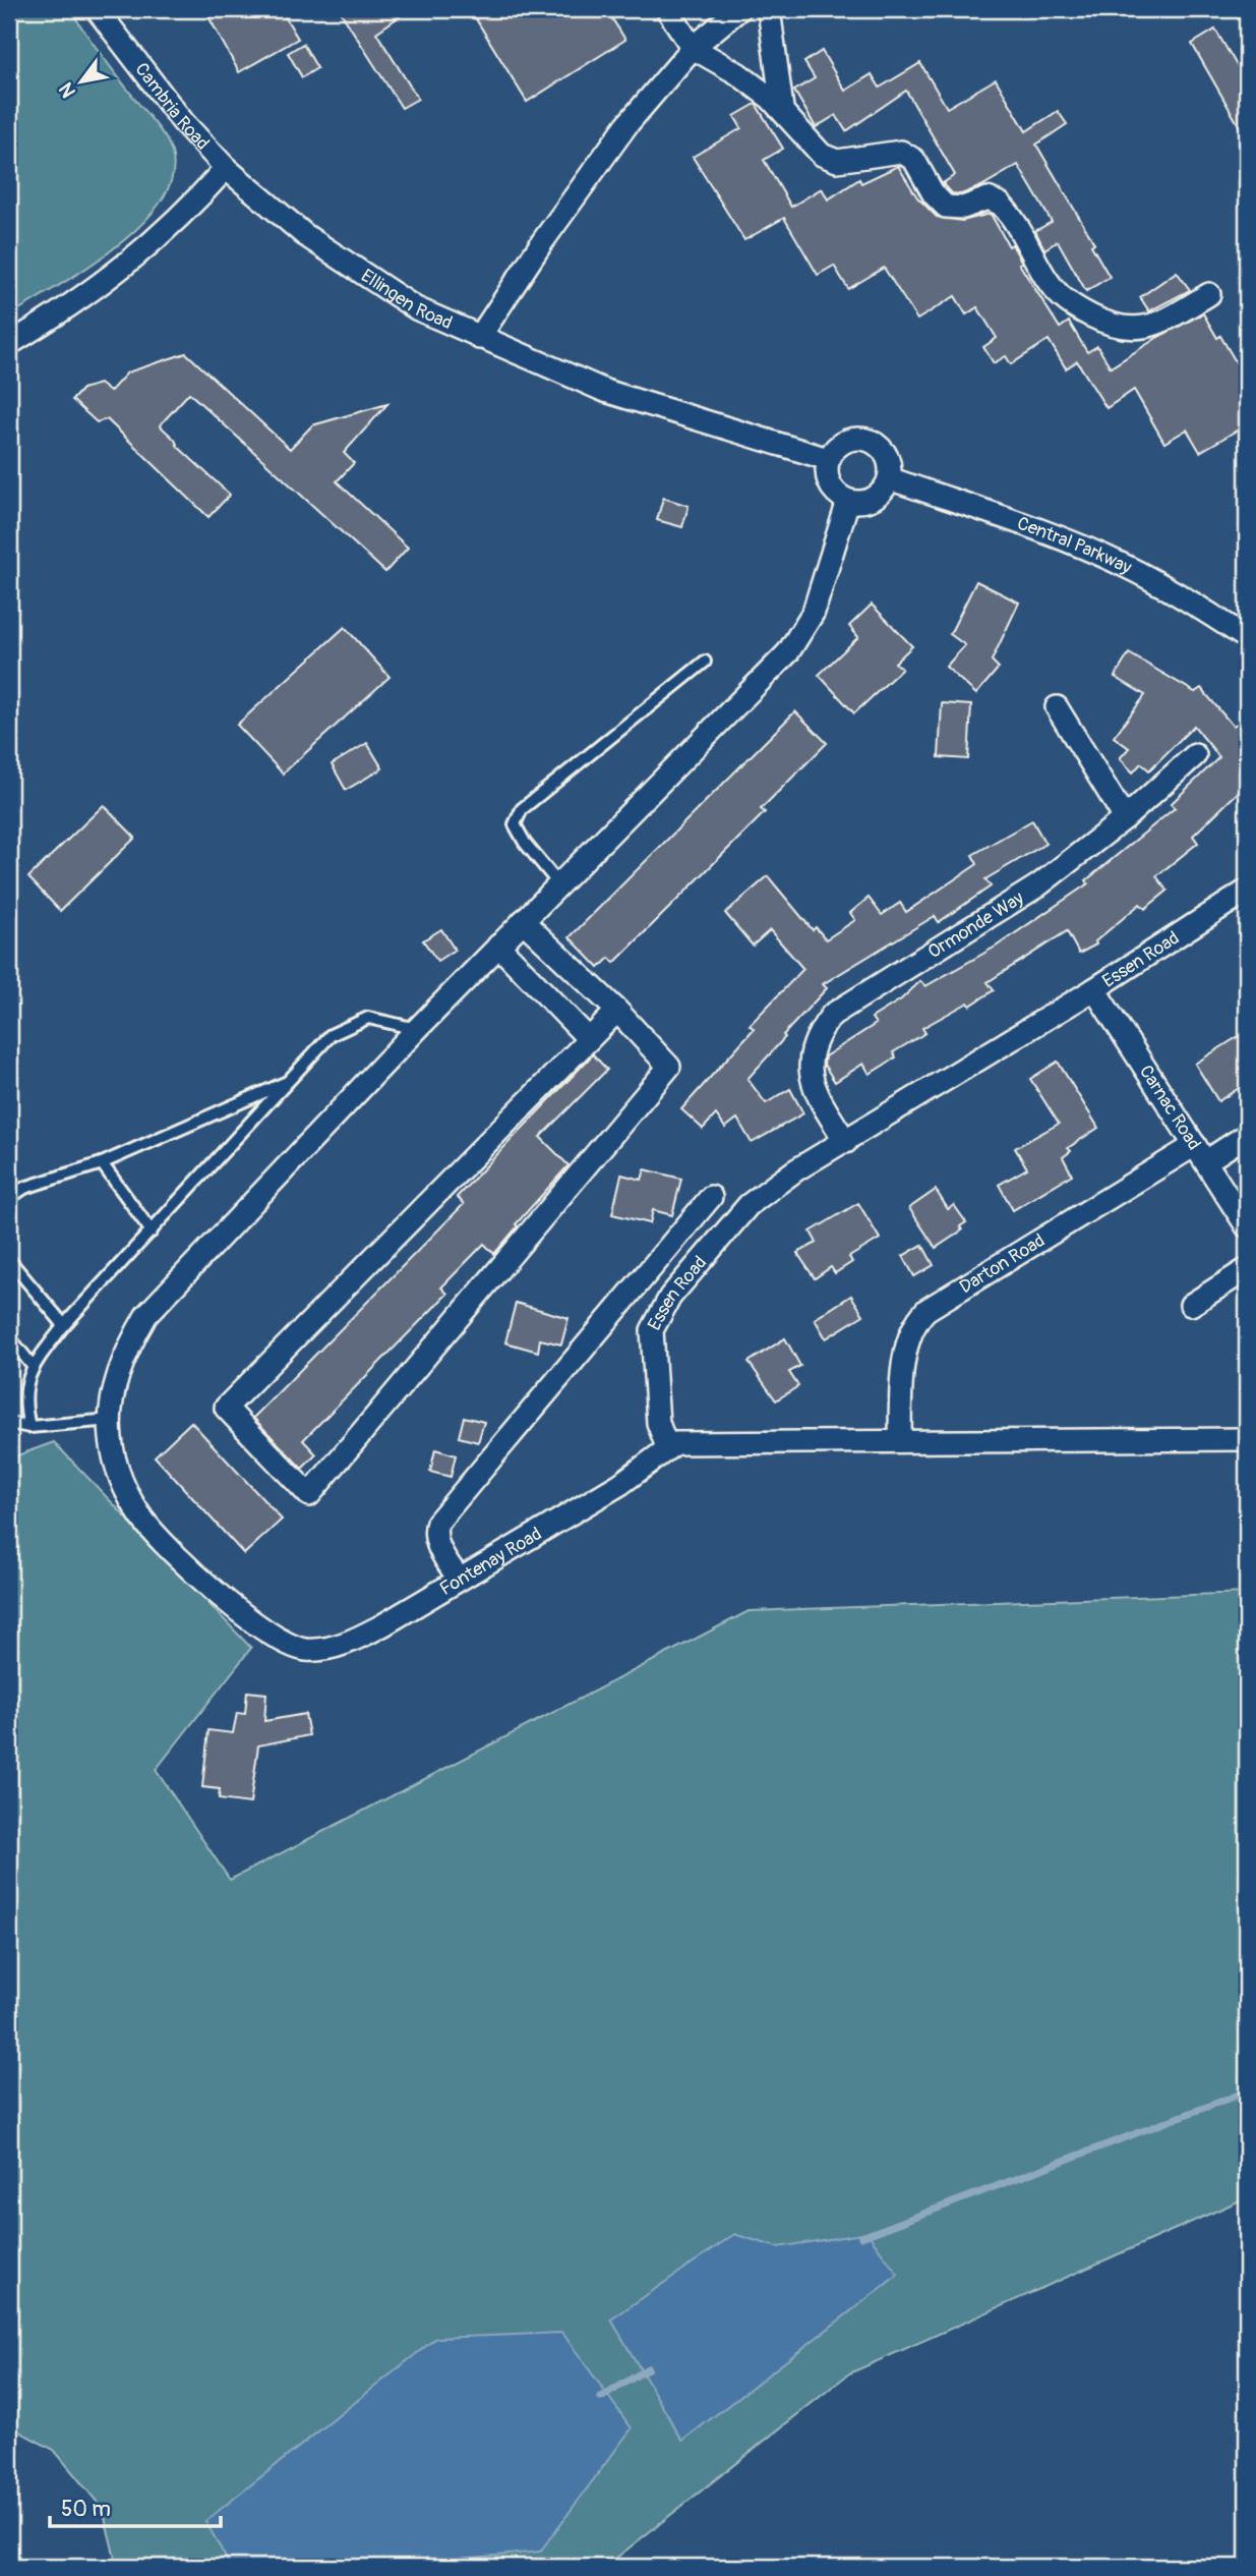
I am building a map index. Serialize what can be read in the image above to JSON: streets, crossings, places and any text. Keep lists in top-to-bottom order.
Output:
{
  "streets": {
    "street": [
      "Cambria Road",
      "Ellingen Road",
      "Central Parkway",
      "Ormonde Way",
      "Essen Road",
      "Carnac Road",
      "Darton Road",
      "Fontenay Road"
    ]
  },
  "crossings": [
    ["Cambria Road", "Ellingen Road"],
    ["Ormonde Way", "Essen Road"],
    ["Essen Road", "Carnac Road"],
    ["Essen Road", "Fontenay Road"],
    ["Carnac Road", "Darton Road"]
  ],
  "scale_bar": "50 m",
  "north": "bottom left"
}
